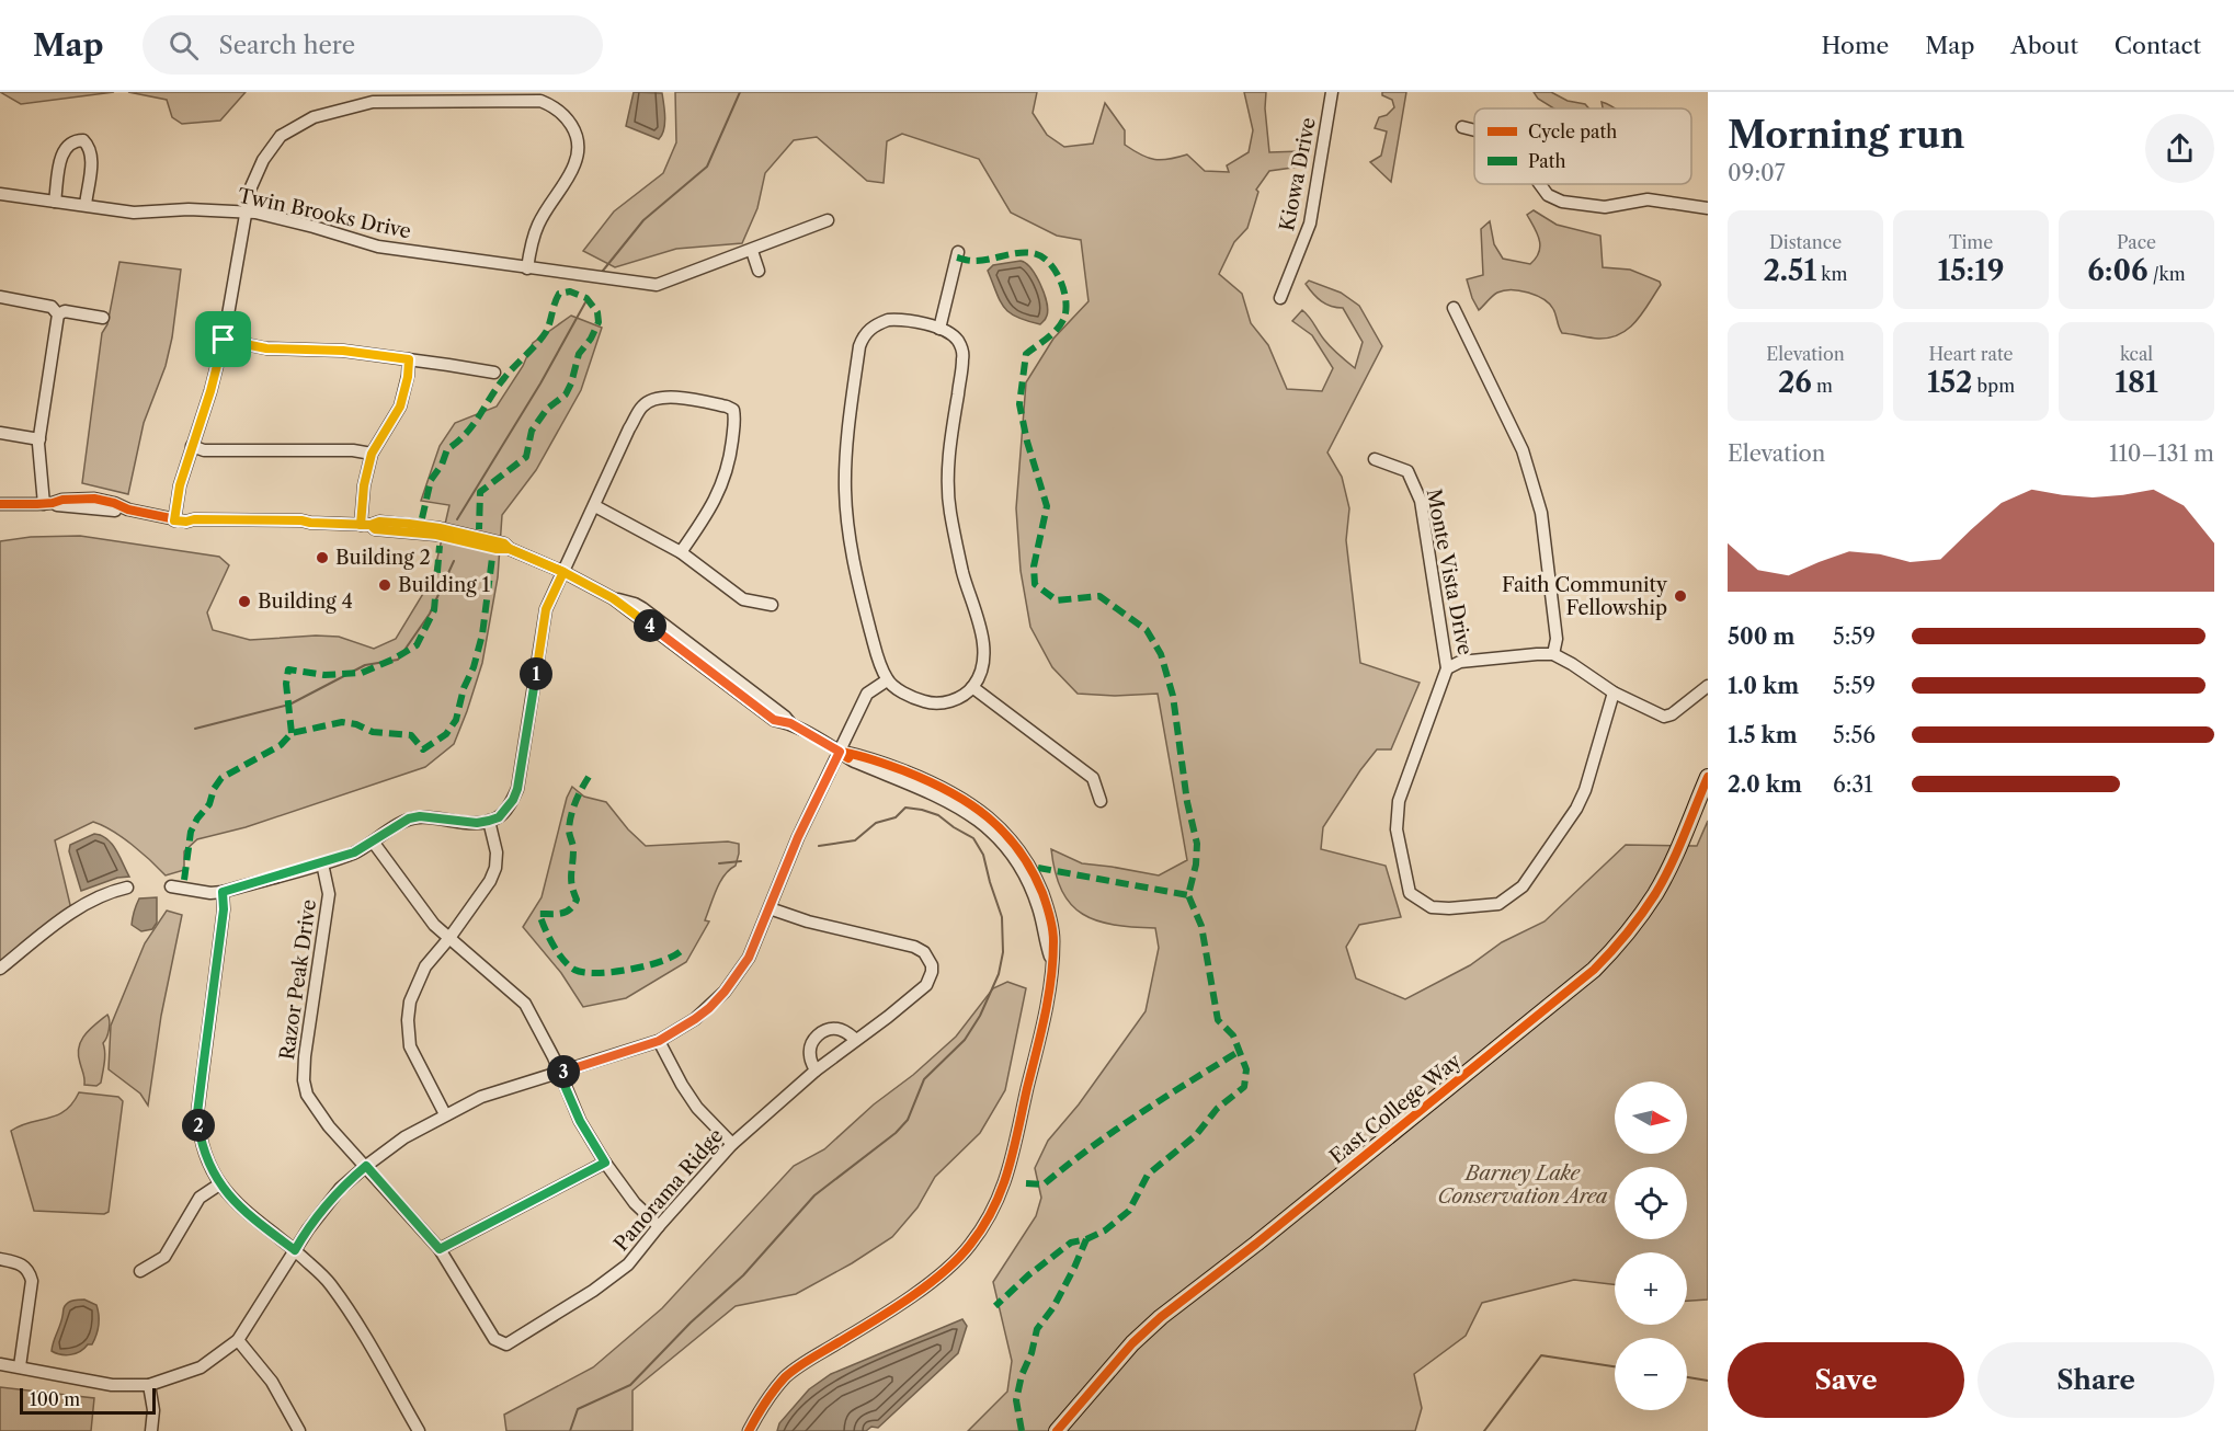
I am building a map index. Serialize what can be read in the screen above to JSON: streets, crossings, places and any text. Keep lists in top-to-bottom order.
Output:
{
  "streets": {
    "main road": ["East College Way"],
    "street": [
      "Kiowa Drive",
      "Twin Brooks Drive",
      "Monte Vista Drive",
      "Razor Peak Drive",
      "Panorama Ridge"
    ]
  },
  "crossings": [
    ["Razor Peak Drive", "Panorama Ridge"]
  ],
  "parks": ["Barney Lake Conservation Area"],
  "places": [
    "Building 2",
    "Building 1",
    "Faith Community Fellowship",
    "Building 4"
  ],
  "legend": ["Cycle path", "Path"],
  "scale_bar": "100 m",
  "north": "right",
  "page": {
    "header": "Map",
    "search": "Search here",
    "nav": [
      "Home",
      "Map",
      "About",
      "Contact"
    ],
    "heading": ["Morning run", "09:07"],
    "stats": [
      ["Distance", "2.51 km"],
      ["Time", "15:19"],
      ["Pace", "6:06 /km"],
      ["Elevation", "26 m"],
      ["Heart rate", "152 bpm"],
      ["kcal", "181"]
    ],
    "chart": ["Elevation", "110–131 m"],
    "pins": [
      "4",
      "1",
      "3",
      "2"
    ],
    "list": [
      {
        "name": "500 m",
        "note": "5:59"
      },
      {
        "name": "1.0 km",
        "note": "5:59"
      },
      {
        "name": "1.5 km",
        "note": "5:56"
      },
      {
        "name": "2.0 km",
        "note": "6:31"
      }
    ],
    "map_buttons": ["+", "−"],
    "buttons": ["Save", "Share"],
    "scale": "100 m"
  }
}
